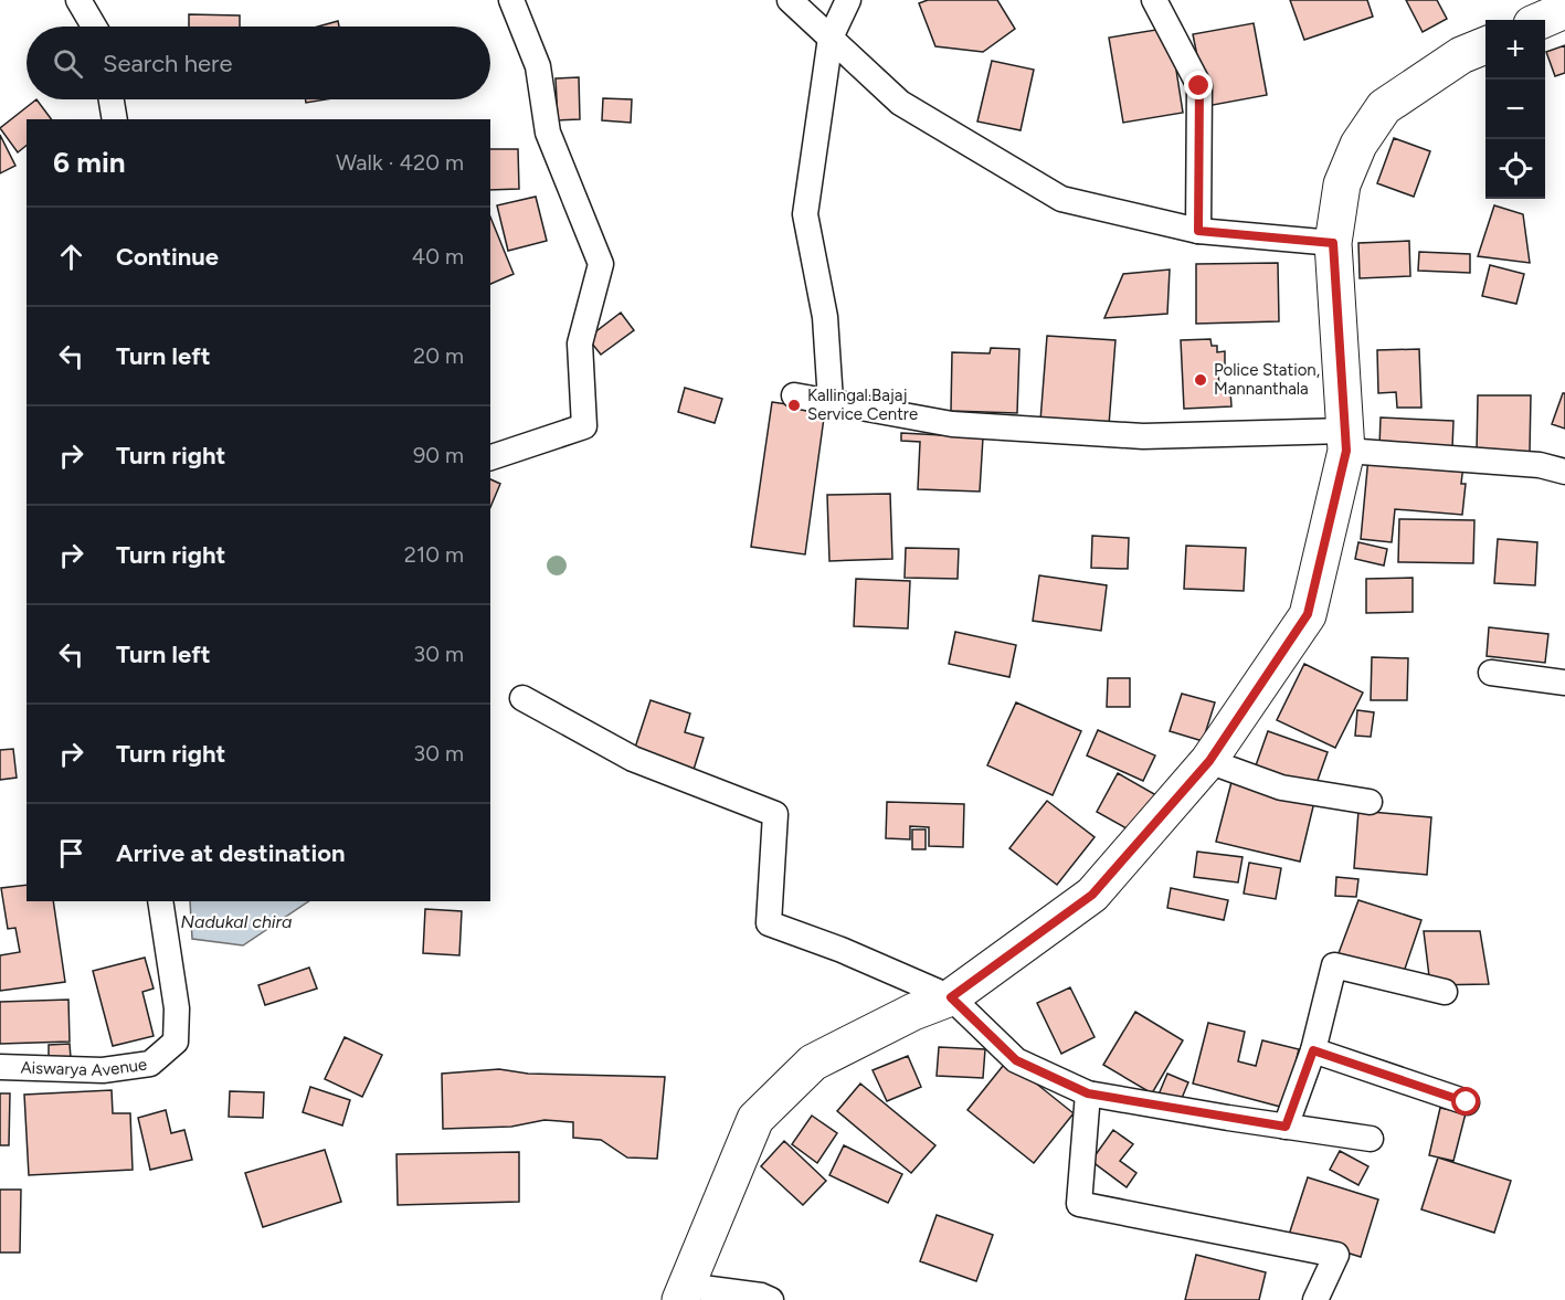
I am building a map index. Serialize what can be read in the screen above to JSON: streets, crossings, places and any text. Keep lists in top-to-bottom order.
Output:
{
  "streets": {
    "street": ["Aiswarya Avenue"]
  },
  "water": ["Nadukal chira"],
  "places": ["Police Station, Mannanthala", "Kallingal.Bajaj Service Centre"],
  "page": {
    "map_buttons": ["+", "−"],
    "search": "Search here",
    "heading": ["6 min", "Walk · 420 m"],
    "list": [
      ["Continue", "40 m"],
      ["Turn left", "20 m"],
      ["Turn right", "90 m"],
      ["Turn right", "210 m"],
      ["Turn left", "30 m"],
      ["Turn right", "30 m"],
      "Arrive at destination"
    ]
  }
}
